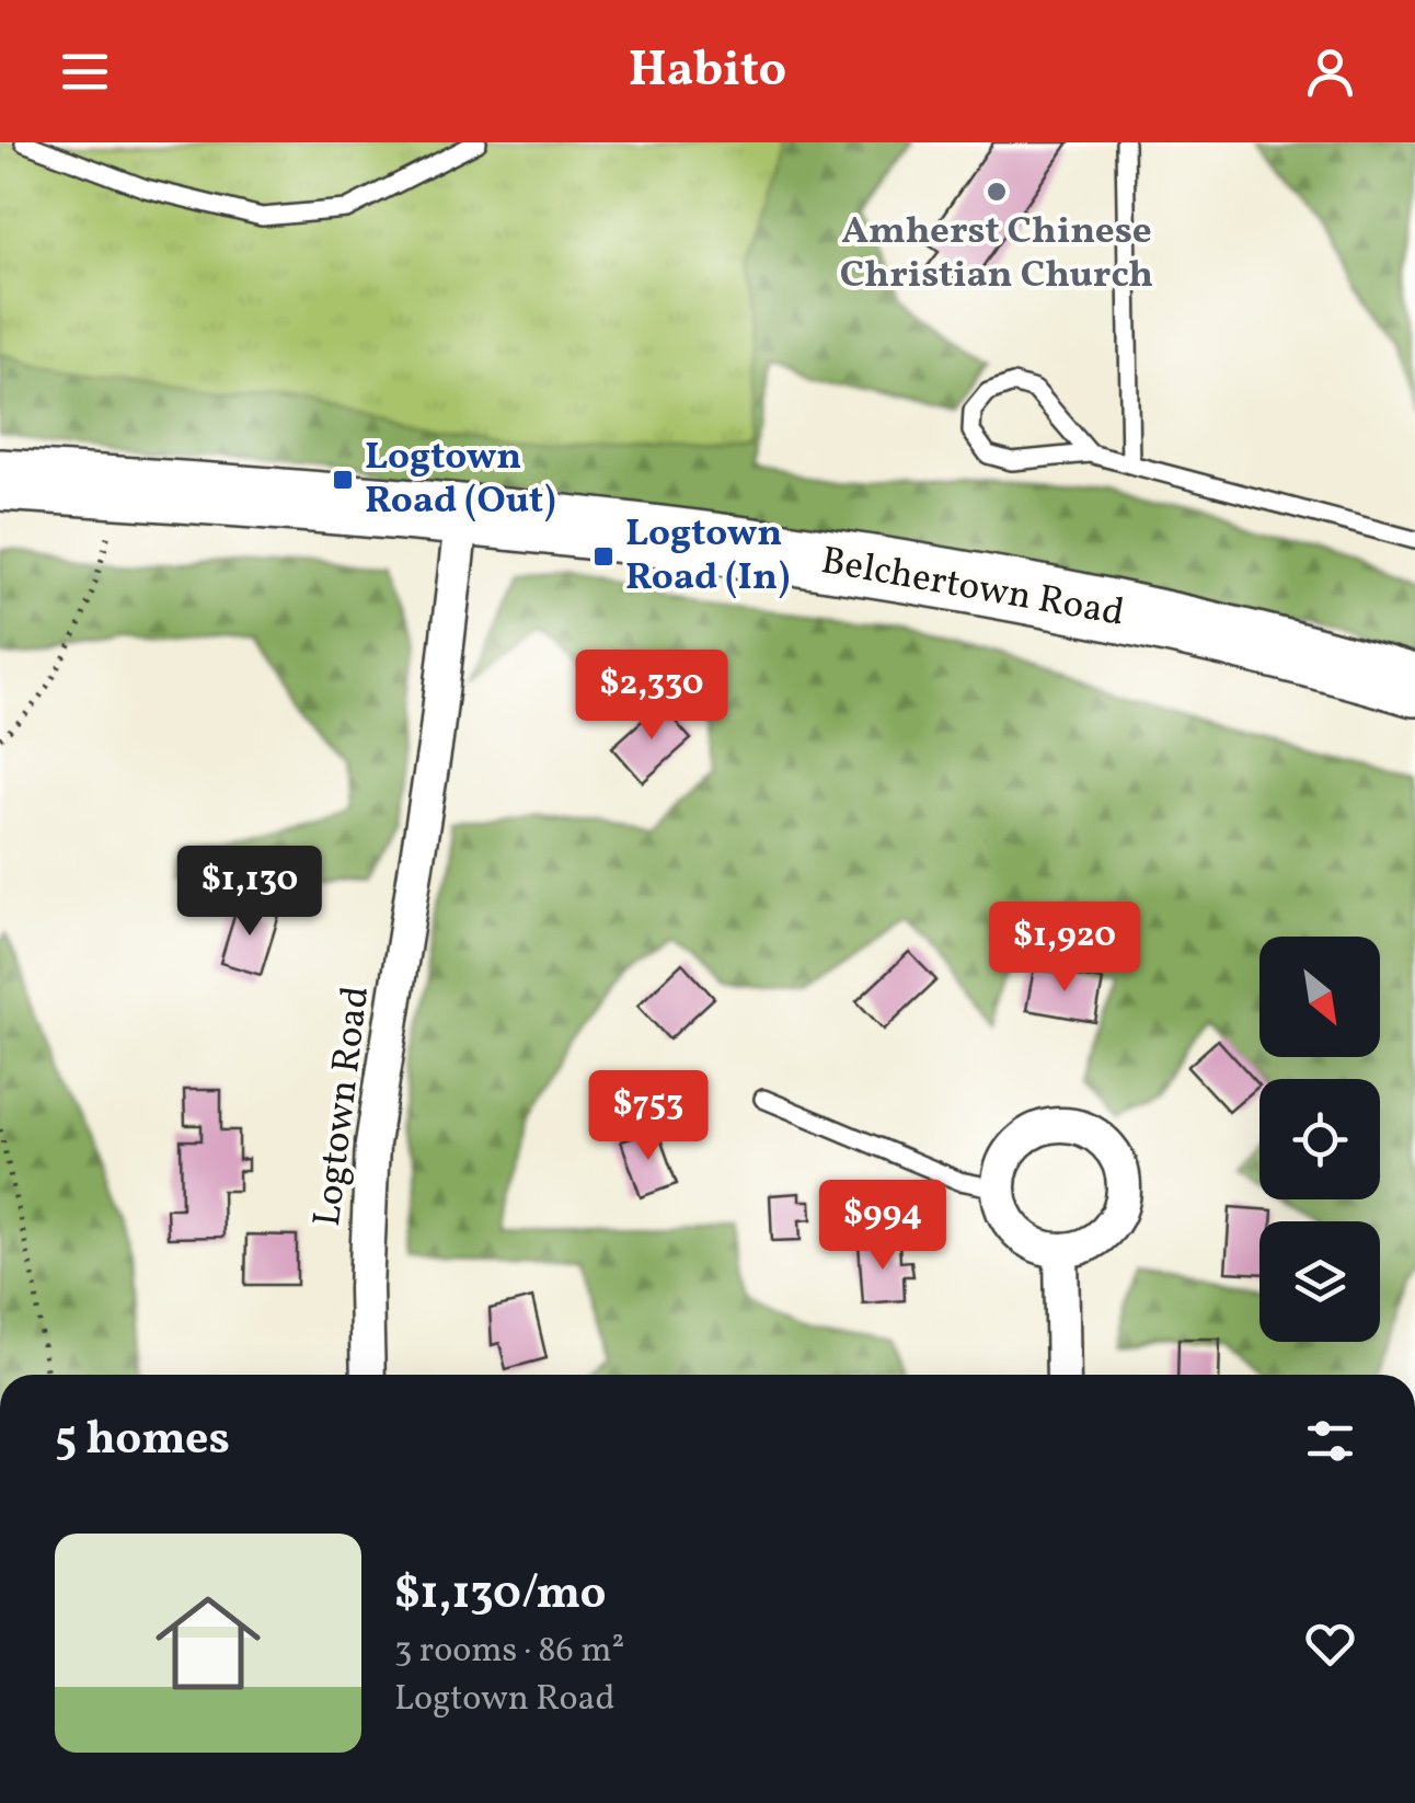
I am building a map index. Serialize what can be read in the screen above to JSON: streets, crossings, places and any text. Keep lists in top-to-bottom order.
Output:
{
  "streets": {
    "highway": ["Belchertown Road"],
    "street": ["Logtown Road"]
  },
  "crossings": [
    ["Belchertown Road", "Logtown Road"]
  ],
  "places": {
    "other": ["Amherst Chinese Christian Church"],
    "transit": ["Logtown Road (Out)", "Logtown Road (In)"]
  },
  "north": "bottom right",
  "page": {
    "header": "Habito",
    "price": [
      "$2,330",
      "$1,130",
      "$1,920",
      "$753",
      "$994"
    ],
    "heading": "5 homes",
    "list": [
      {
        "name": "$1,130/mo",
        "note": "3 rooms · 86 m² · Logtown Road"
      }
    ]
  }
}
